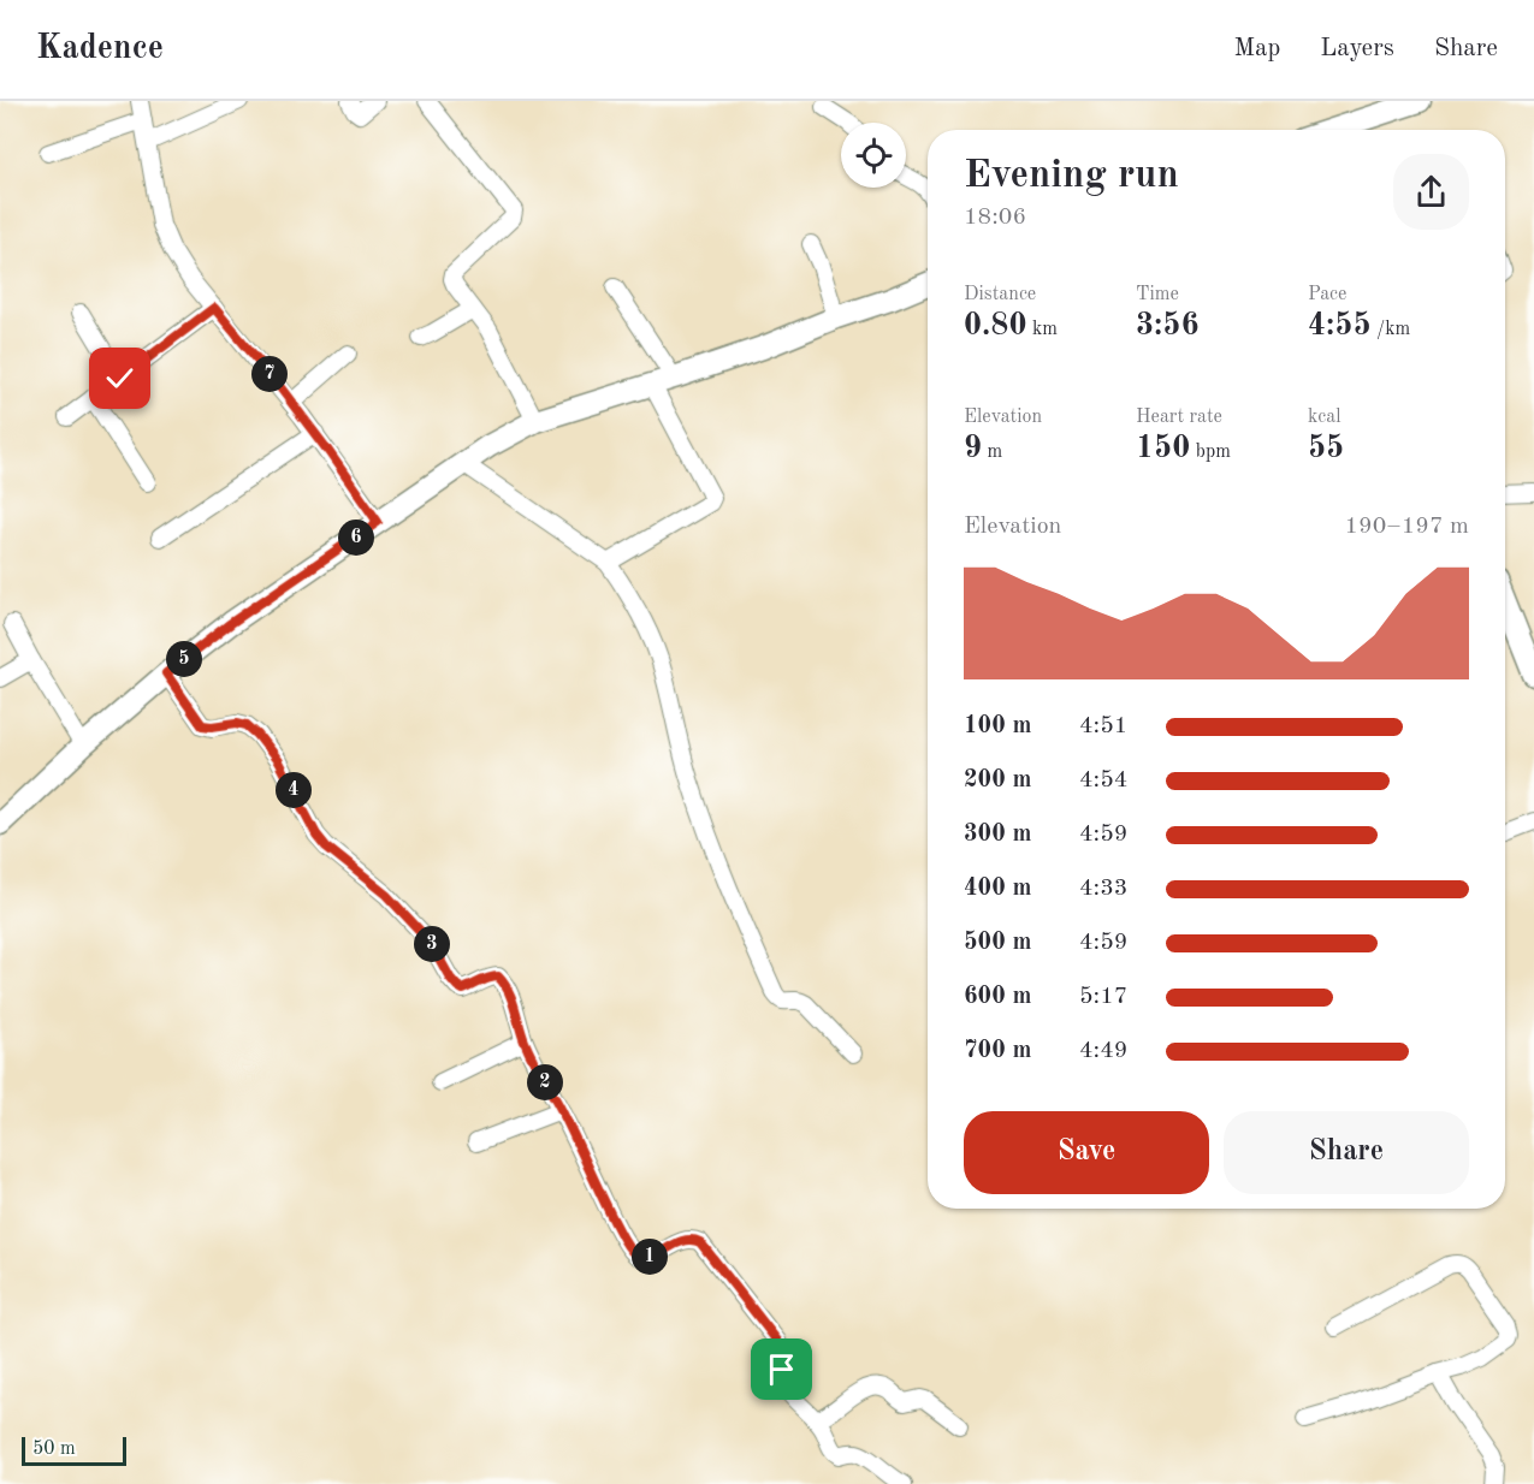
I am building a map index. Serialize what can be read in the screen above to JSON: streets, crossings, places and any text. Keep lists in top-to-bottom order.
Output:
{
  "scale_bar": "50 m",
  "page": {
    "header": "Kadence",
    "nav": ["Map", "Layers", "Share"],
    "heading": ["Evening run", "18:06"],
    "stats": [
      ["Distance", "0.80 km"],
      ["Time", "3:56"],
      ["Pace", "4:55 /km"],
      ["Elevation", "9 m"],
      ["Heart rate", "150 bpm"],
      ["kcal", "55"]
    ],
    "pins": [
      "7",
      "6",
      "5",
      "4",
      "3",
      "2",
      "1"
    ],
    "chart": ["Elevation", "190–197 m"],
    "list": [
      {
        "name": "100 m",
        "note": "4:51"
      },
      {
        "name": "200 m",
        "note": "4:54"
      },
      {
        "name": "300 m",
        "note": "4:59"
      },
      {
        "name": "400 m",
        "note": "4:33"
      },
      {
        "name": "500 m",
        "note": "4:59"
      },
      {
        "name": "600 m",
        "note": "5:17"
      },
      {
        "name": "700 m",
        "note": "4:49"
      }
    ],
    "buttons": ["Save", "Share"],
    "scale": "50 m"
  }
}
